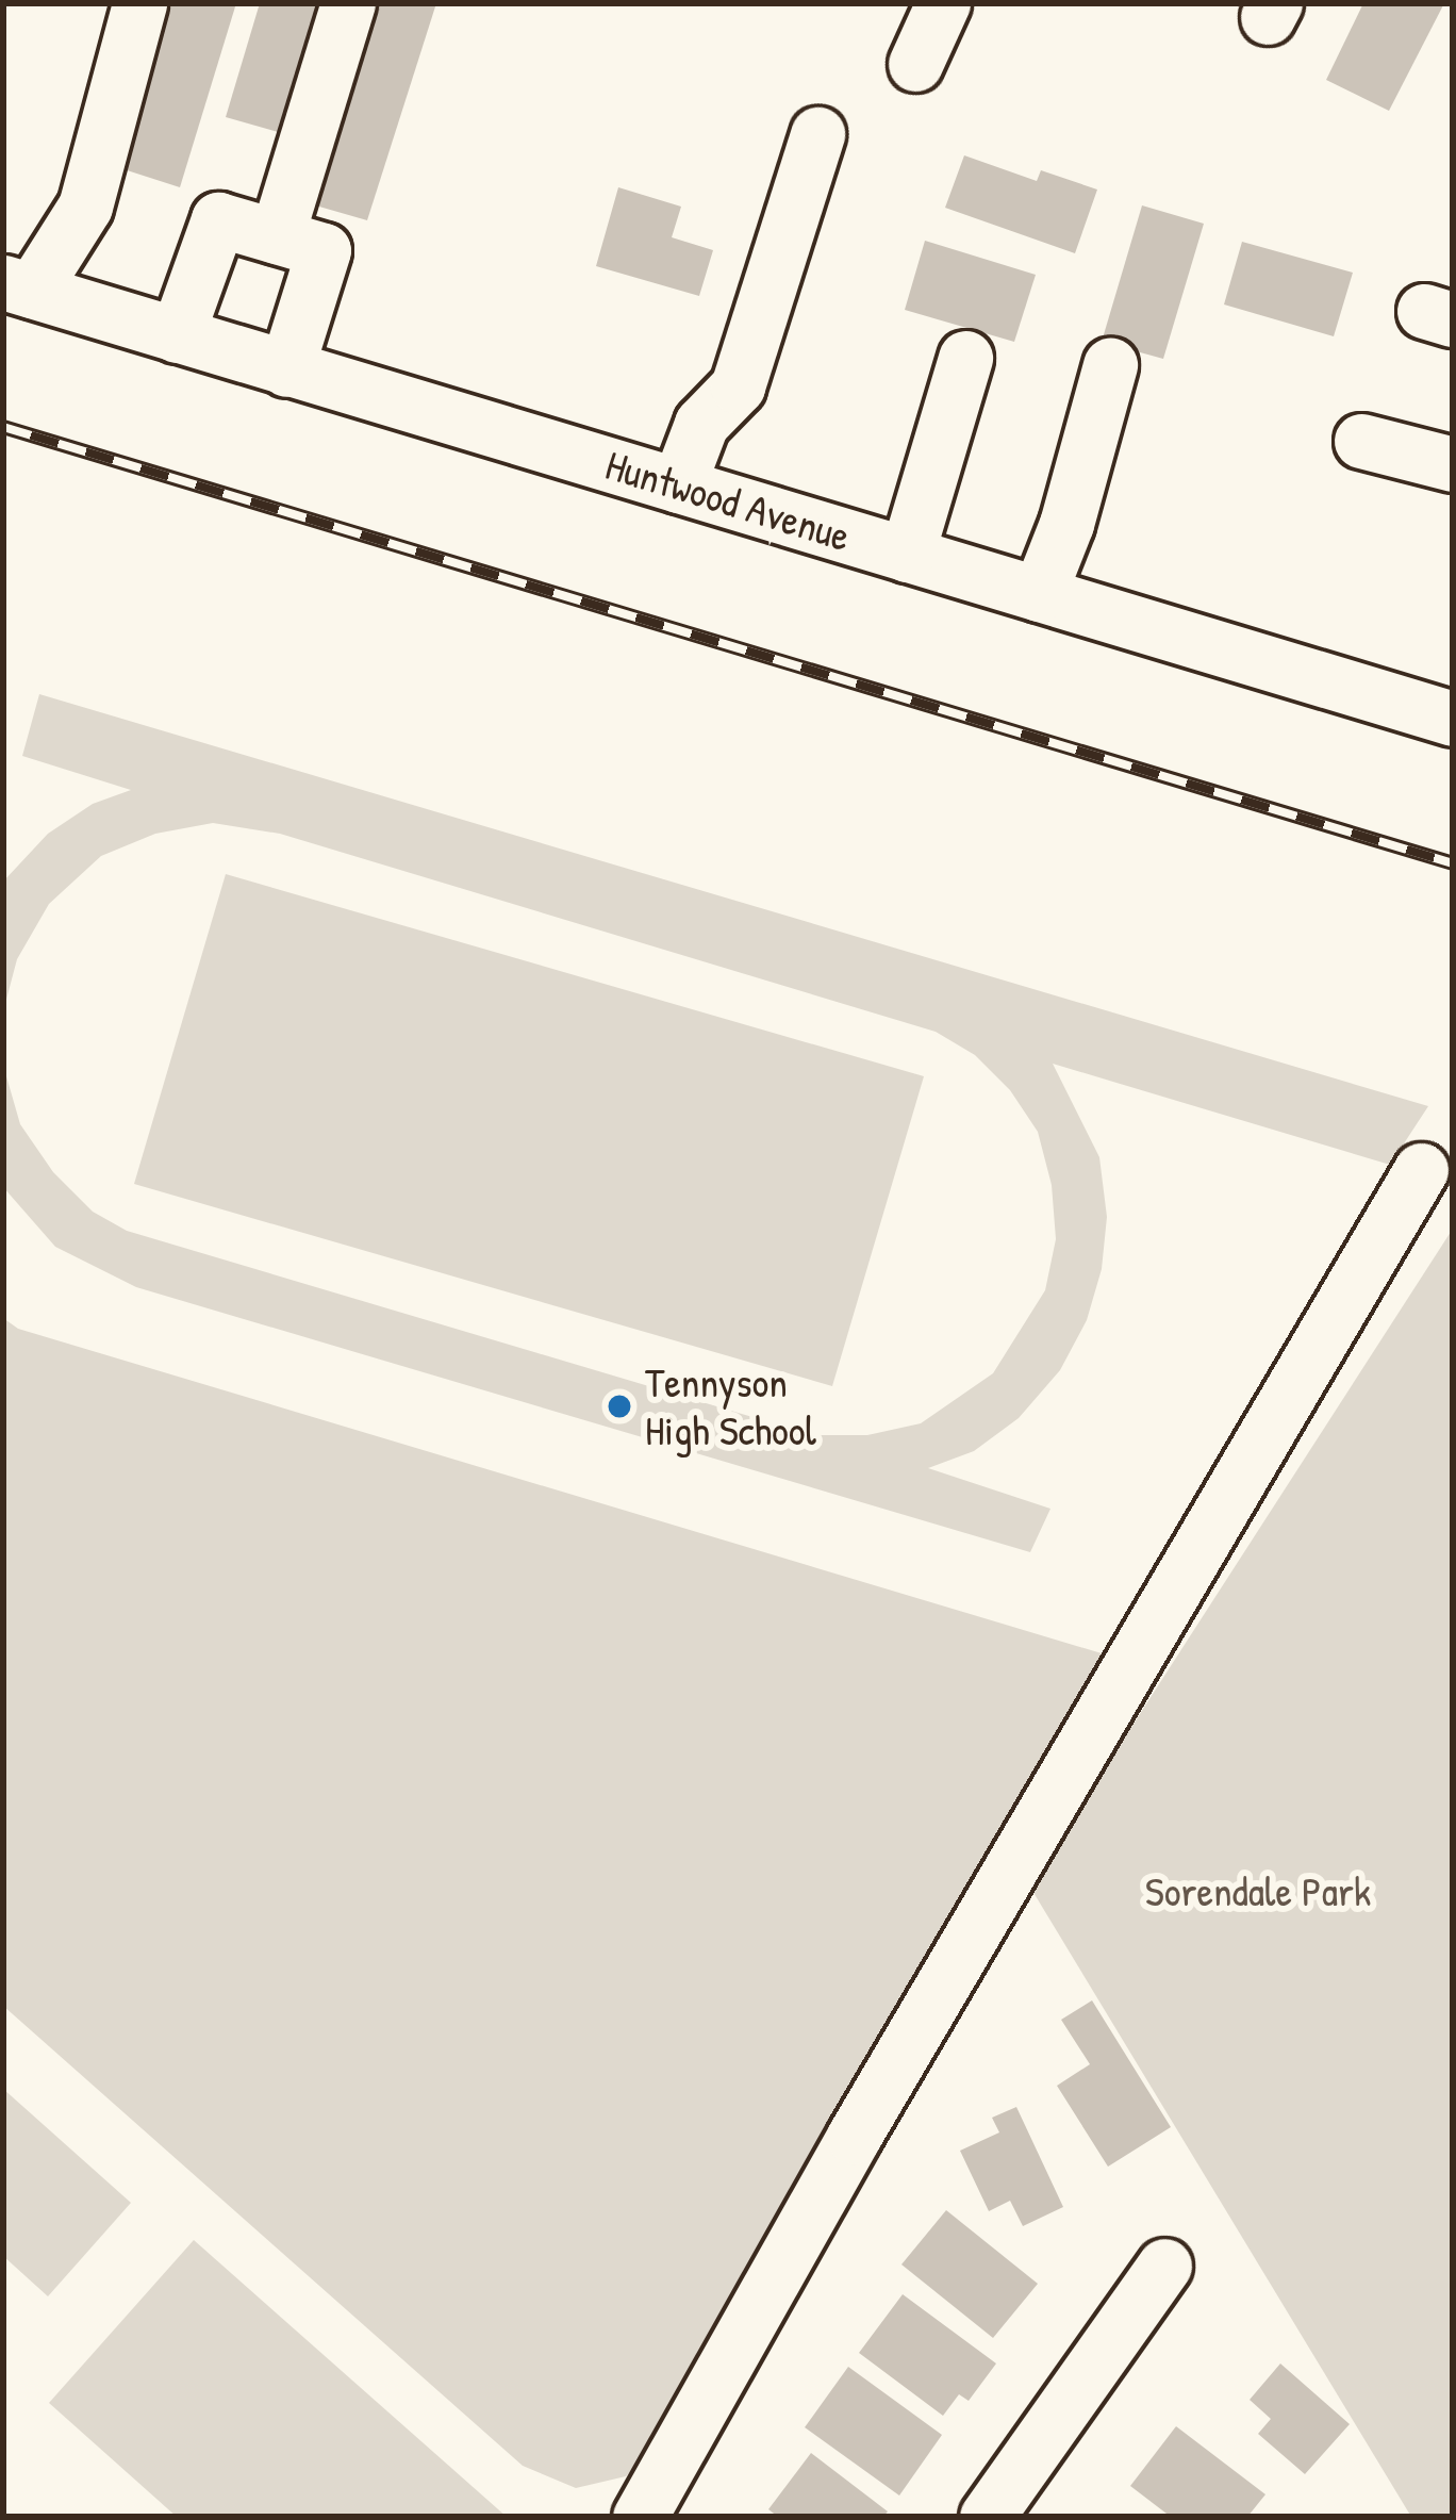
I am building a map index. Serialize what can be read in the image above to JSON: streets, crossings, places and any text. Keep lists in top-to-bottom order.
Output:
{
  "streets": {
    "street": ["Huntwood Avenue"]
  },
  "parks": ["Sorendale Park"],
  "places": ["Tennyson High School"]
}
